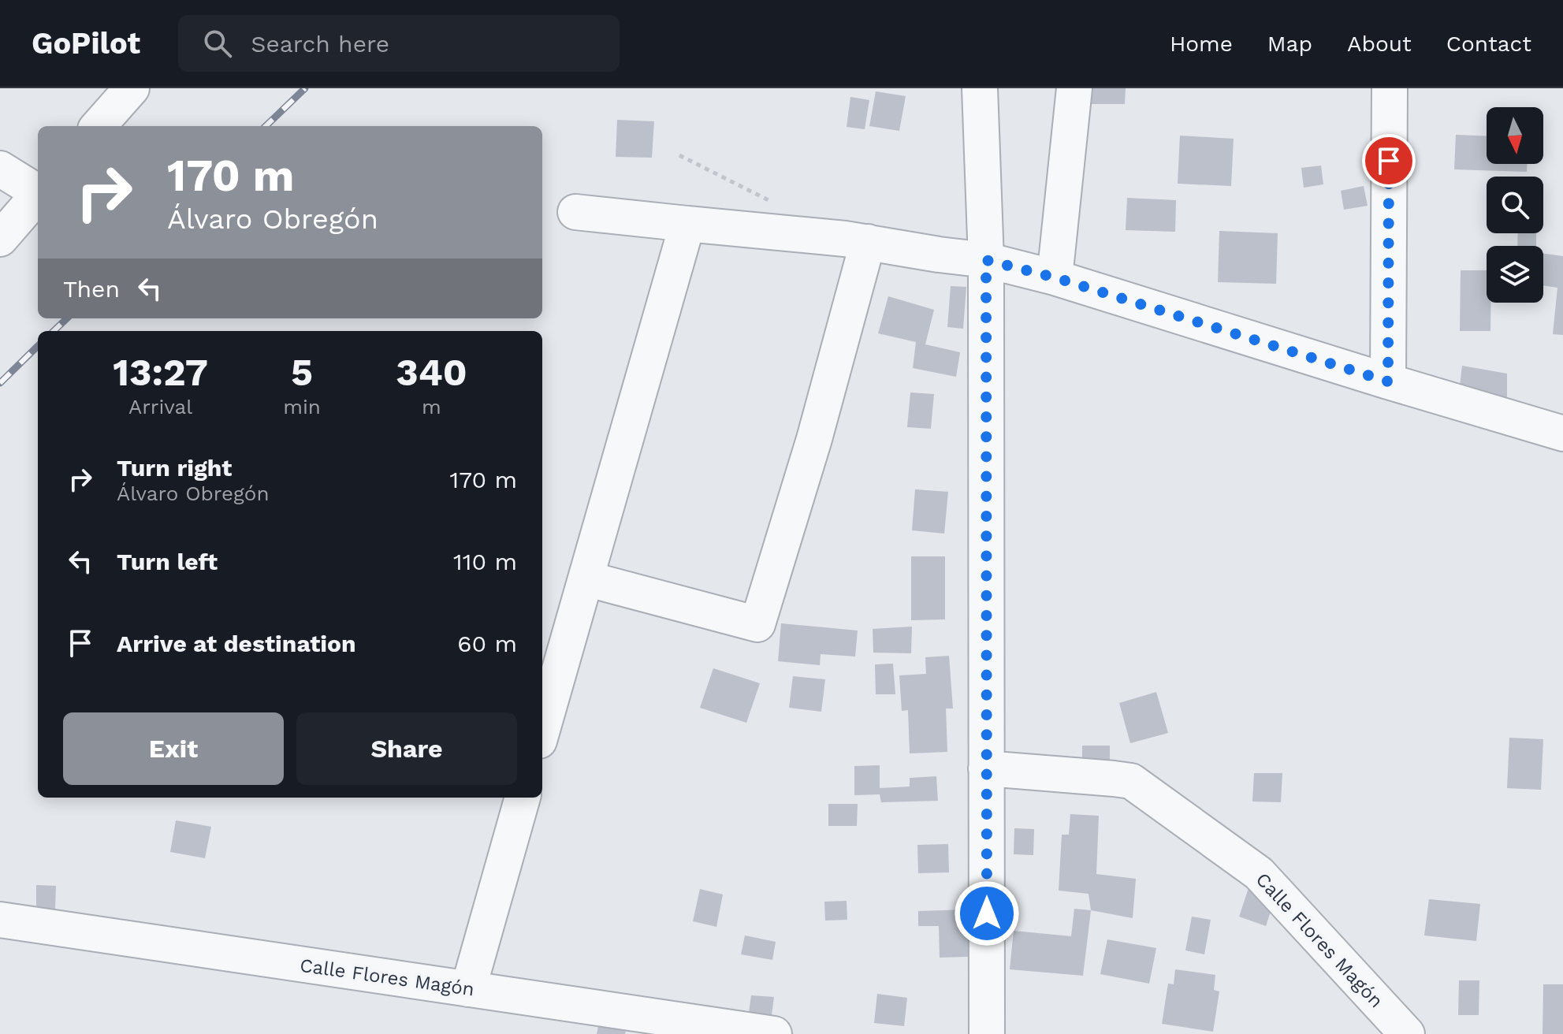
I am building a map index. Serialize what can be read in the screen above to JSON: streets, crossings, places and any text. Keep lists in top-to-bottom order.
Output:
{
  "streets": {
    "street": ["Calle Flores Magón"]
  },
  "north": "bottom",
  "page": {
    "header": "GoPilot",
    "search": "Search here",
    "nav": [
      "Home",
      "Map",
      "About",
      "Contact"
    ],
    "turn": ["170 m", "Álvaro Obregón"],
    "then": "Then",
    "eta": [
      "13:27",
      "Arrival",
      "5",
      "min",
      "340",
      "m"
    ],
    "list": [
      {
        "name": "Turn right",
        "note": "Álvaro Obregón",
        "value": "170 m"
      },
      {
        "name": "Turn left",
        "value": "110 m"
      },
      {
        "name": "Arrive at destination",
        "value": "60 m"
      }
    ],
    "buttons": ["Exit", "Share"]
  }
}
